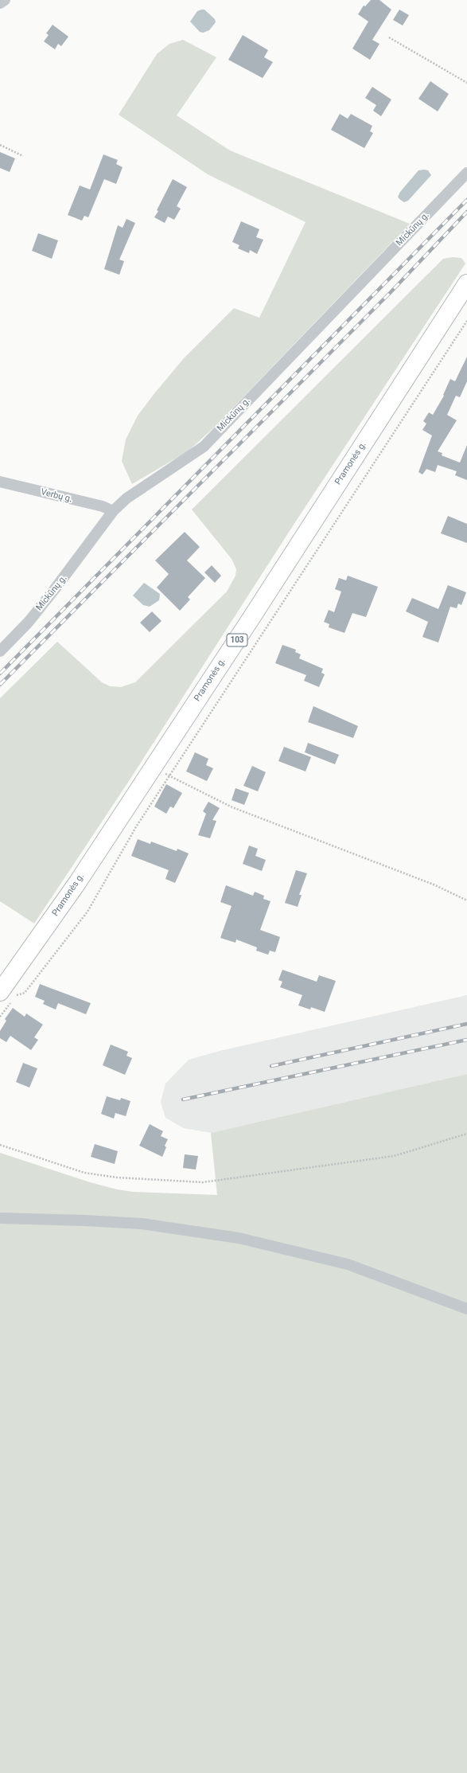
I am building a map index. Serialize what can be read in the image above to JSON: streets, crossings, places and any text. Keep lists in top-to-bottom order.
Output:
{
  "streets": {
    "main road": ["Pramonės g.", "103"],
    "street": ["Mickūnų g.", "Verbų g."]
  },
  "crossings": [
    ["Mickūnų g.", "Verbų g."]
  ]
}
